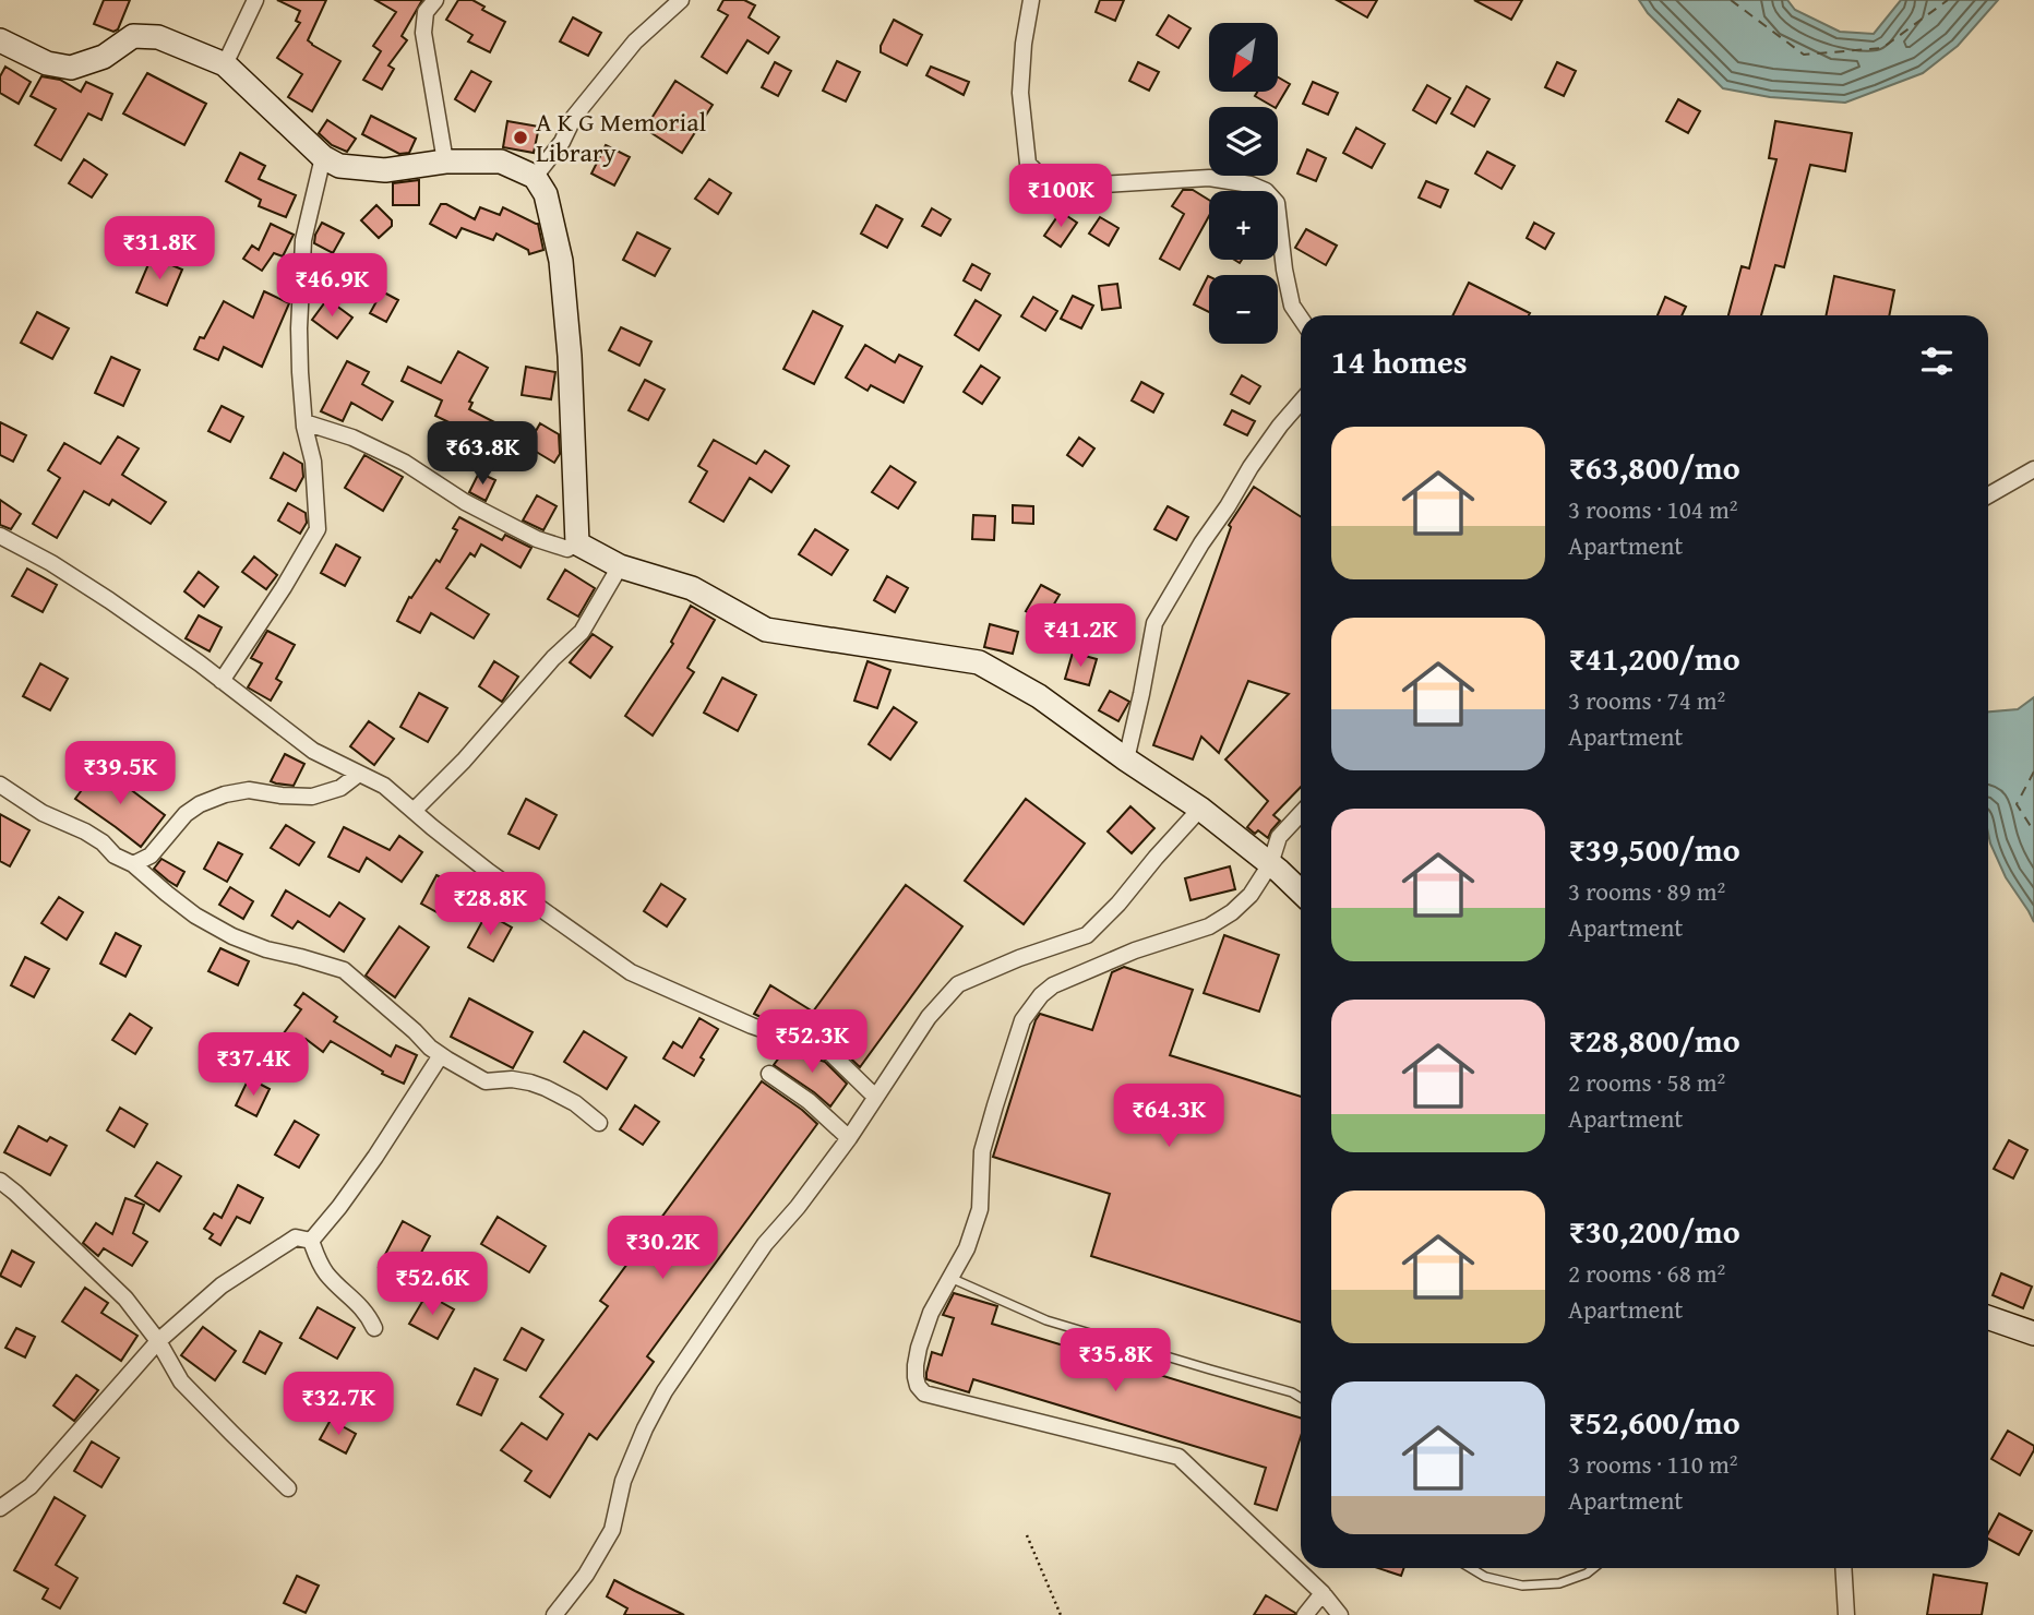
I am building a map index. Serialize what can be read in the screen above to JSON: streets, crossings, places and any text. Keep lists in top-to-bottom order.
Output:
{
  "places": ["A K G Memorial Library"],
  "north": "bottom left",
  "page": {
    "map_buttons": ["+", "−"],
    "price": [
      "₹100K",
      "₹31.8K",
      "₹46.9K",
      "₹63.8K",
      "₹41.2K",
      "₹39.5K",
      "₹28.8K",
      "₹52.3K",
      "₹37.4K",
      "₹64.3K",
      "₹30.2K",
      "₹52.6K",
      "₹35.8K",
      "₹32.7K"
    ],
    "heading": "14 homes",
    "list": [
      {
        "name": "₹63,800/mo",
        "note": "3 rooms · 104 m² · Apartment"
      },
      {
        "name": "₹41,200/mo",
        "note": "3 rooms · 74 m² · Apartment"
      },
      {
        "name": "₹39,500/mo",
        "note": "3 rooms · 89 m² · Apartment"
      },
      {
        "name": "₹28,800/mo",
        "note": "2 rooms · 58 m² · Apartment"
      },
      {
        "name": "₹30,200/mo",
        "note": "2 rooms · 68 m² · Apartment"
      },
      {
        "name": "₹52,600/mo",
        "note": "3 rooms · 110 m² · Apartment"
      }
    ]
  }
}
